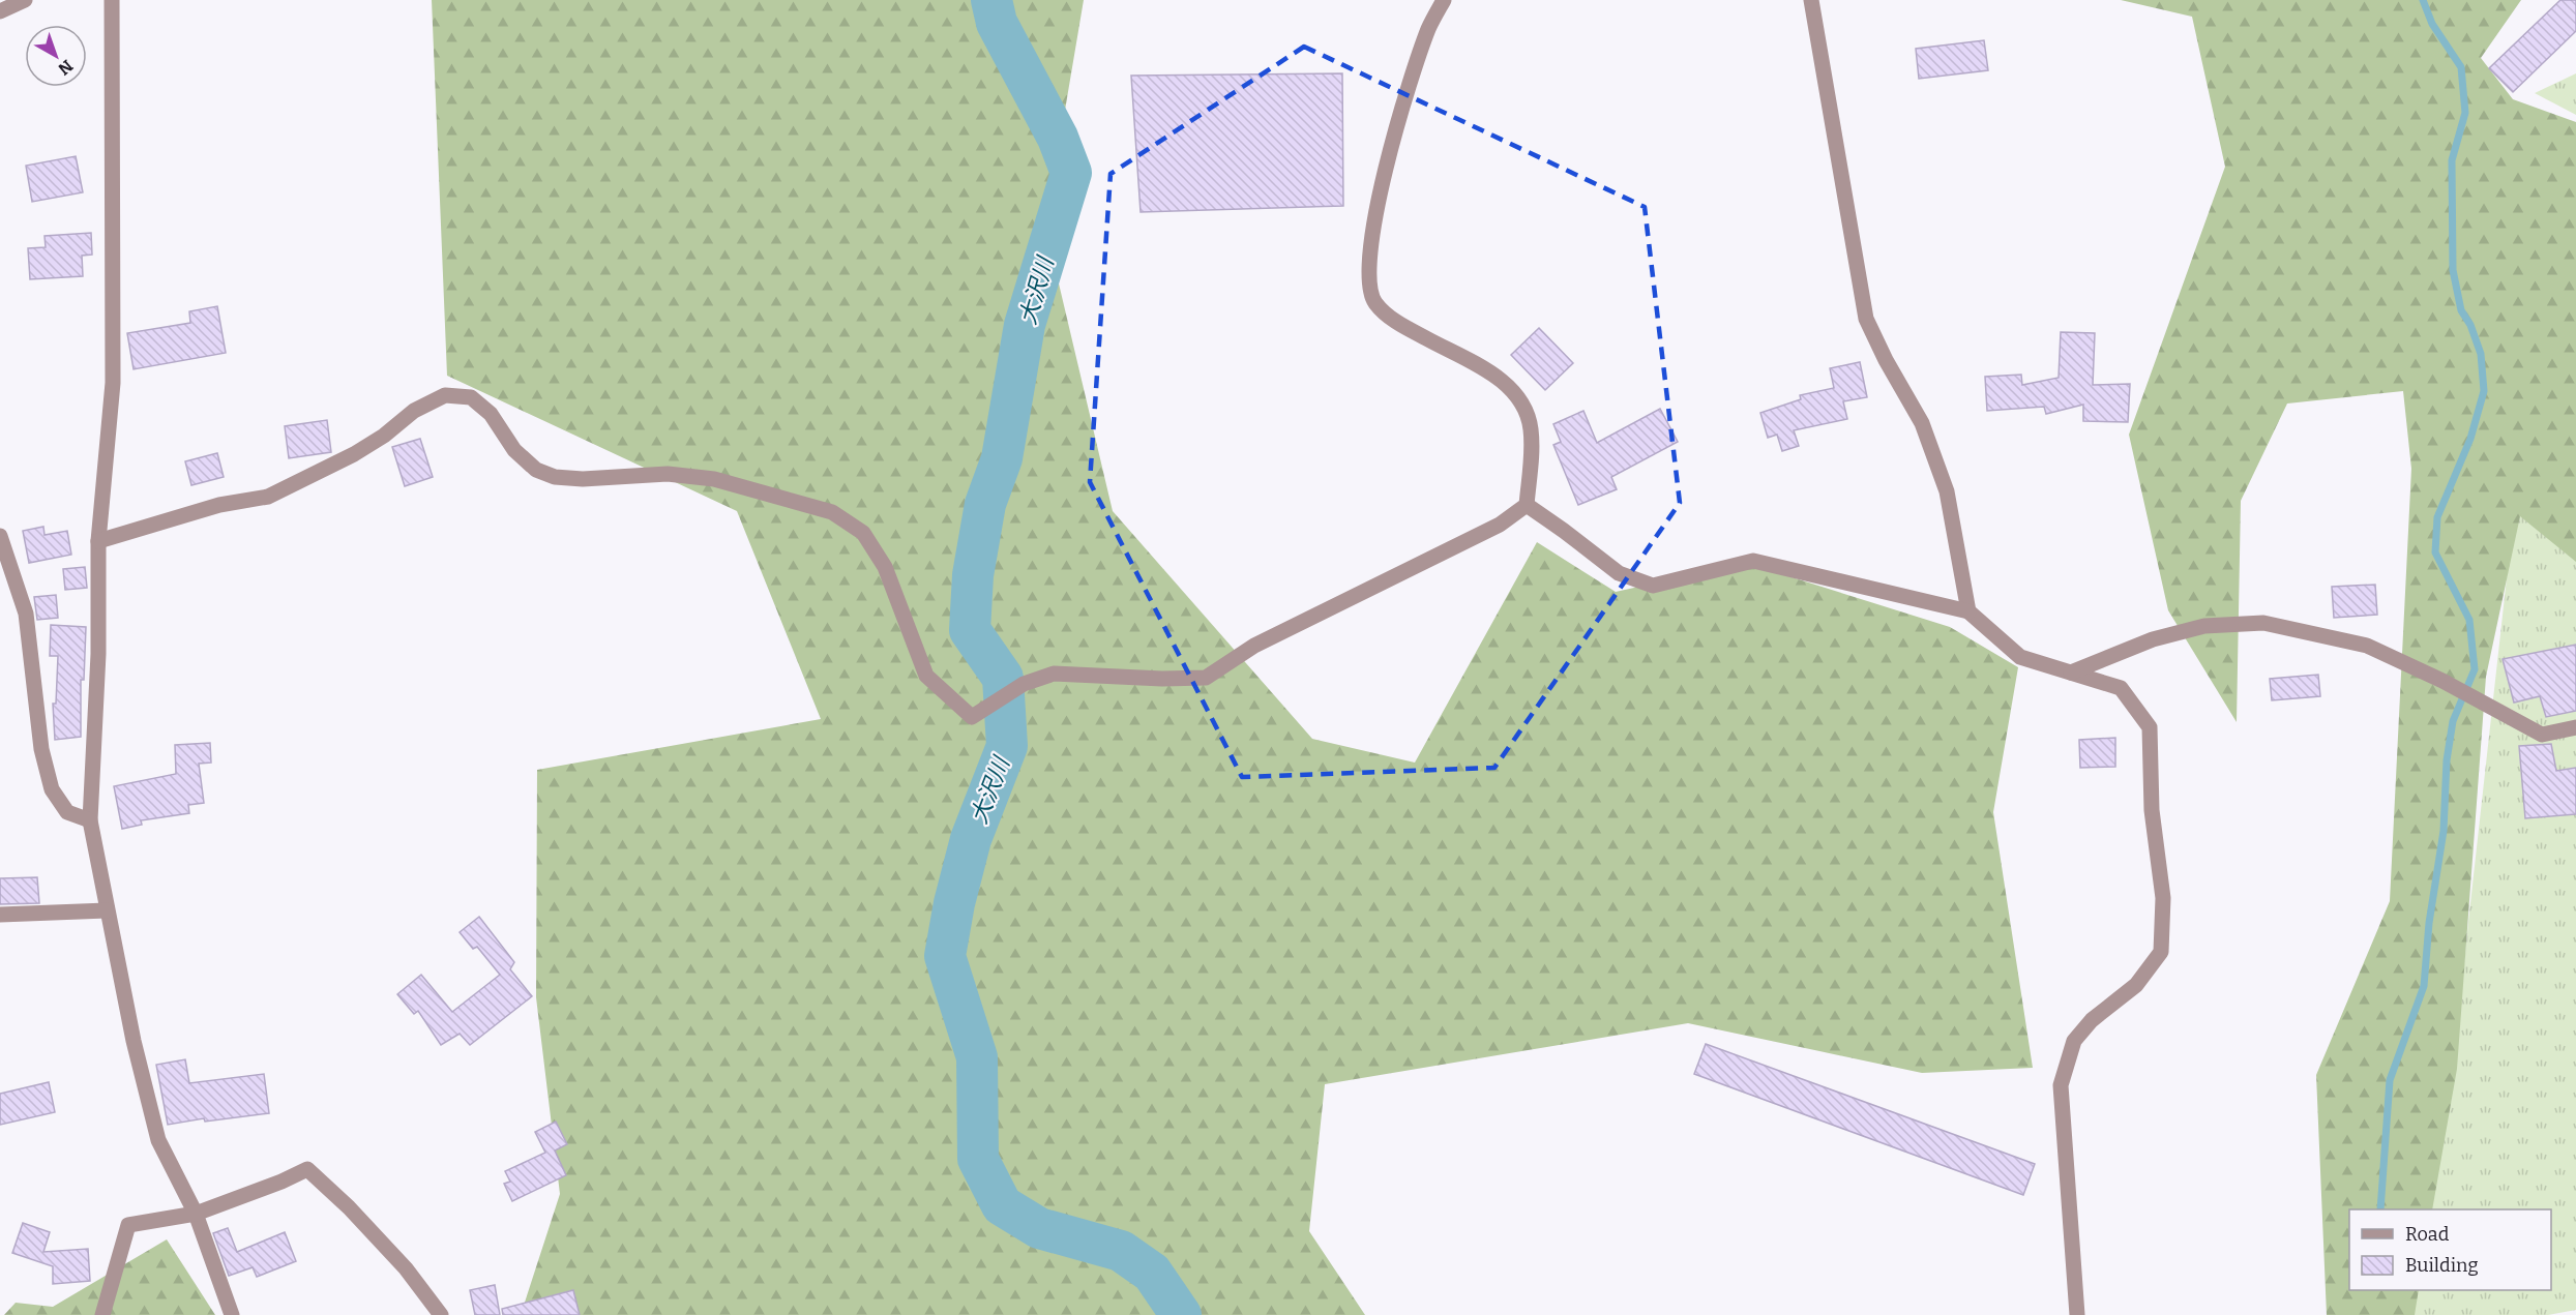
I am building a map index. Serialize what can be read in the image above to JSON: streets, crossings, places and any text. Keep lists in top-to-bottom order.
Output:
{
  "water": ["大沢川"],
  "legend": ["Road", "Building"],
  "north": "bottom right"
}
